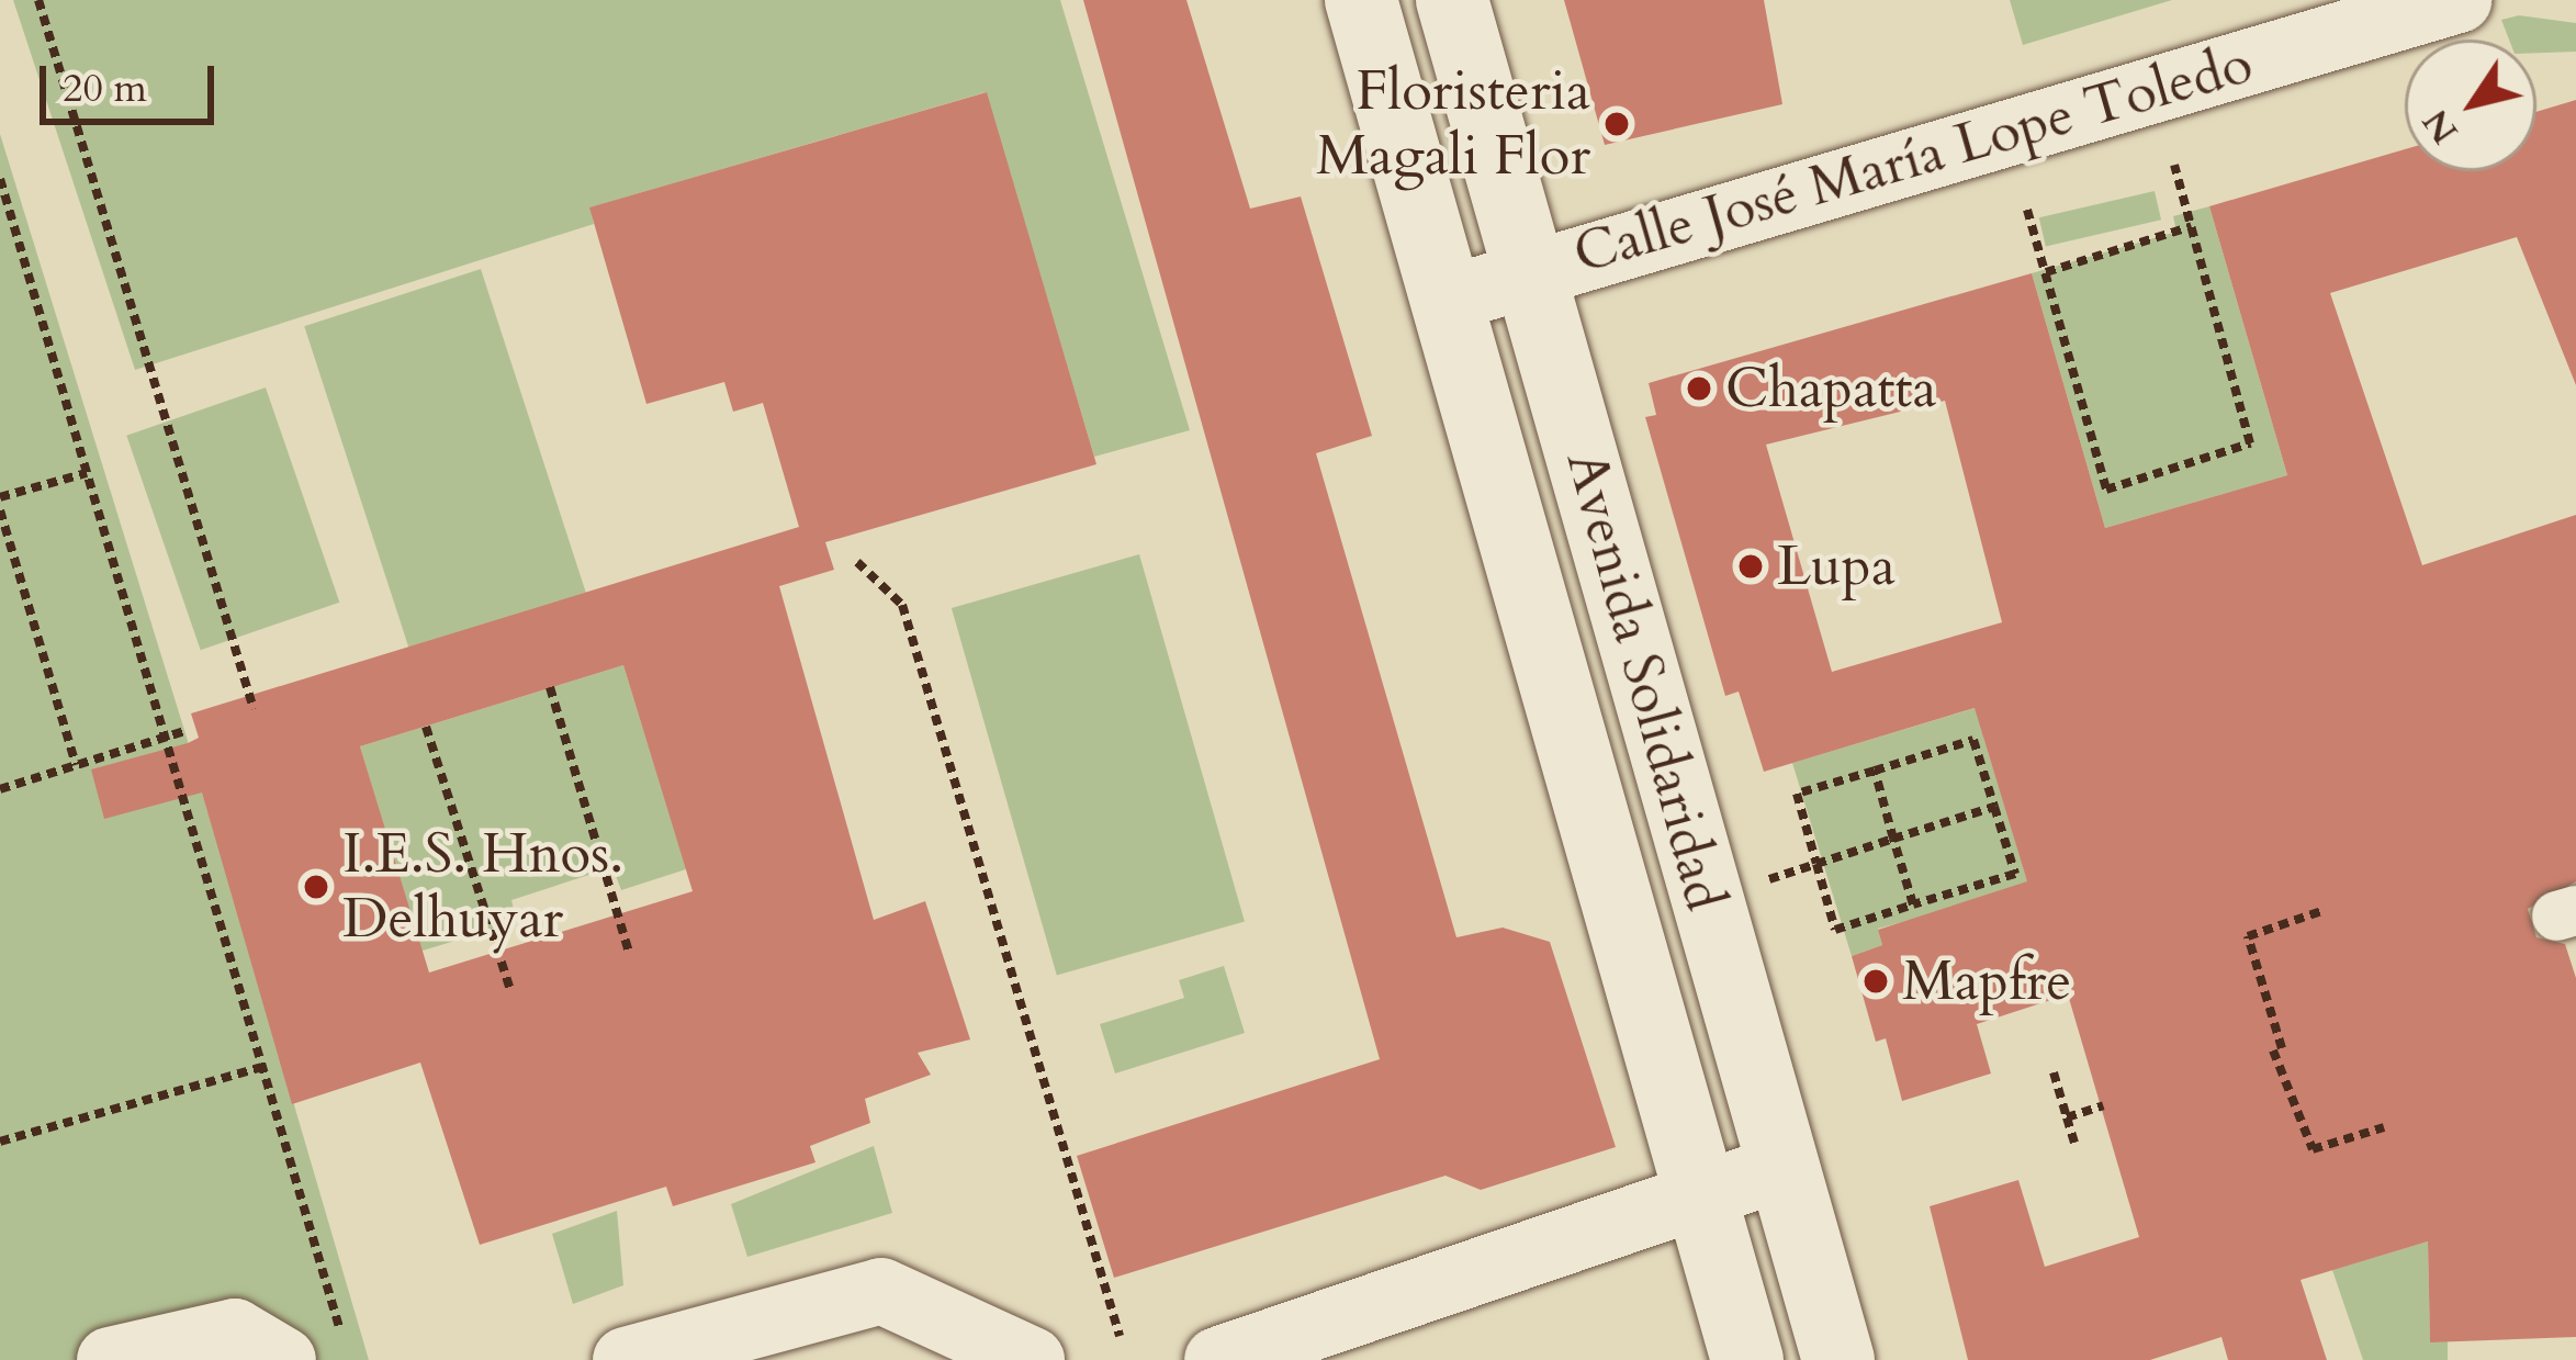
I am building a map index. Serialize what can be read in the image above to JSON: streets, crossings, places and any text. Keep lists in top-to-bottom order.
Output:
{
  "streets": {
    "main road": ["Avenida Solidaridad"],
    "street": ["Calle José María Lope Toledo"]
  },
  "crossings": [
    ["Calle José María Lope Toledo", "Avenida Solidaridad"]
  ],
  "places": [
    "Floristeria Magali Flor",
    "Chapatta",
    "Lupa",
    "I.E.S. Hnos. Delhuyar",
    "Mapfre"
  ],
  "scale_bar": "20 m",
  "north": "bottom left"
}
